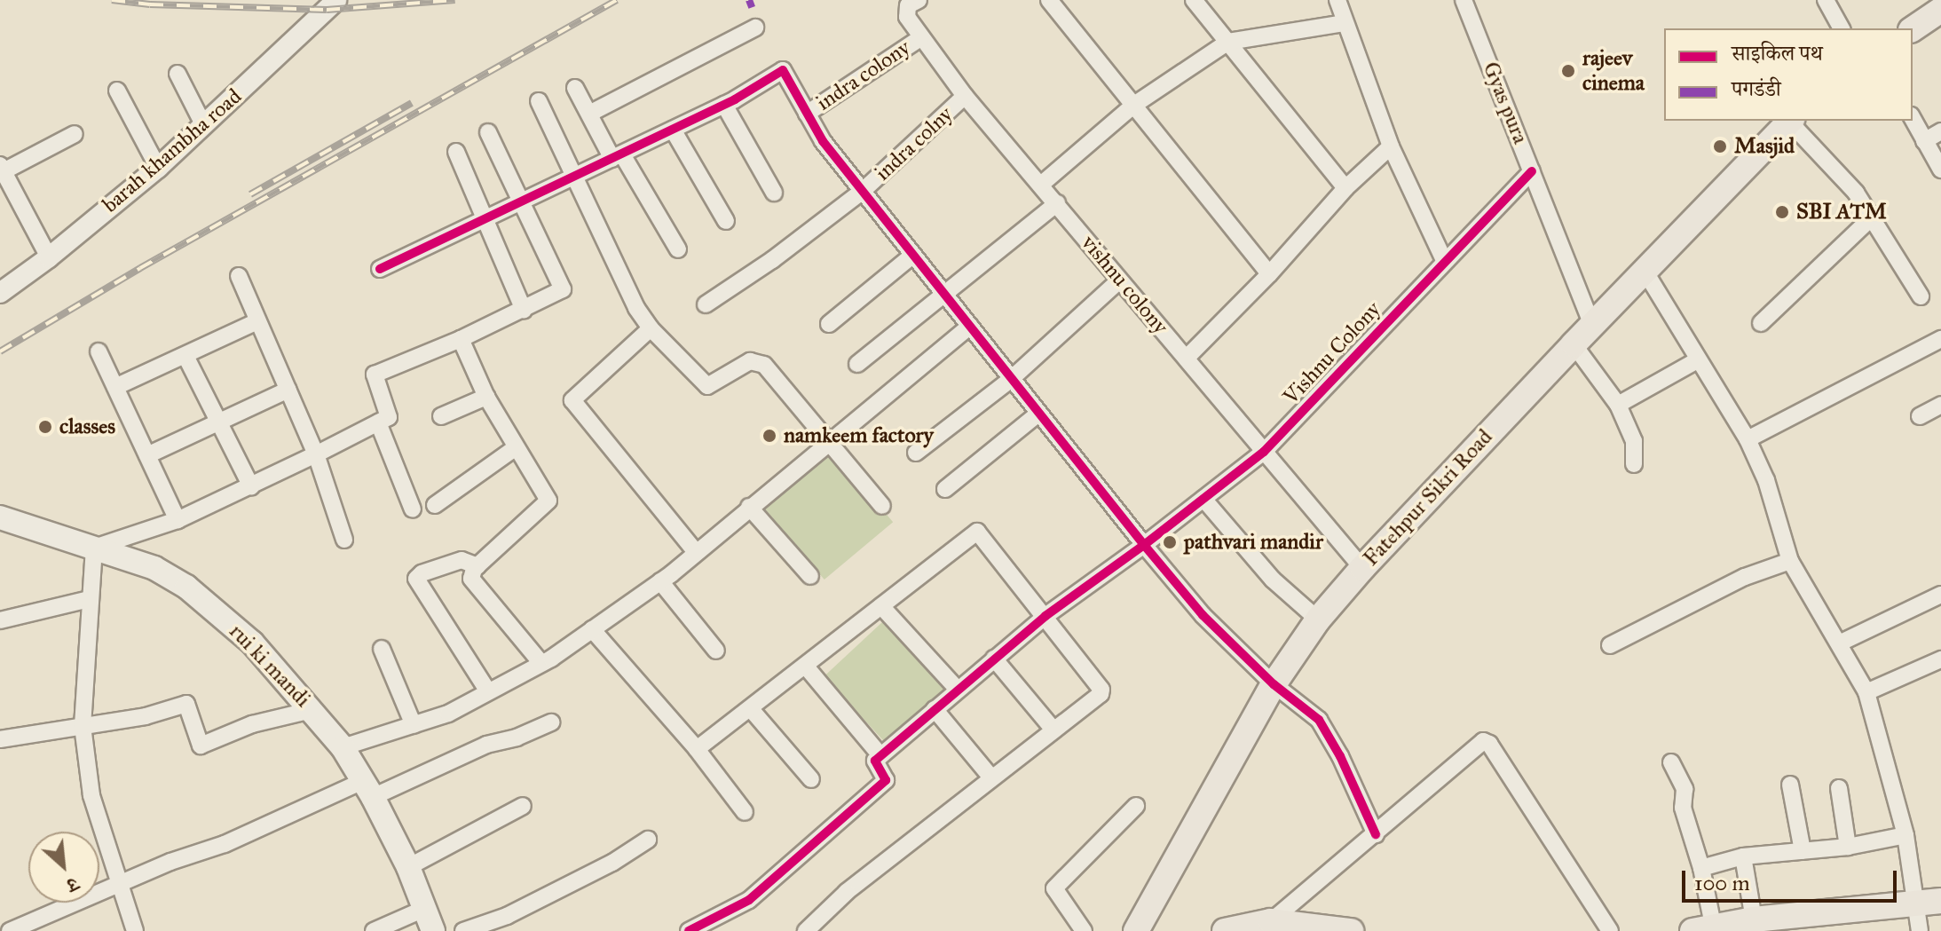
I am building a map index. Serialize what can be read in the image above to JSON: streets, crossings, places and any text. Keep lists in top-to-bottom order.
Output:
{
  "streets": {
    "main road": ["Fatehpur Sikri Road", "rui ki mandi"],
    "street": [
      "indra colony",
      "Gyas pura",
      "indra colny",
      "barah khambha road",
      "vishnu colony",
      "Vishnu Colony"
    ]
  },
  "crossings": [
    ["indra colony", "vishnu colony"],
    ["Gyas pura", "Vishnu Colony"],
    ["Gyas pura", "Fatehpur Sikri Road"],
    ["indra colny", "vishnu colony"],
    ["vishnu colony", "Vishnu Colony"],
    ["vishnu colony", "Fatehpur Sikri Road"]
  ],
  "places": [
    "rajeev cinema",
    "Masjid",
    "SBI ATM",
    "classes",
    "namkeem factory",
    "pathvari mandir"
  ],
  "legend": ["साइकिल पथ", "पगडंडी"],
  "scale_bar": "100 m",
  "north": "bottom right"
}
